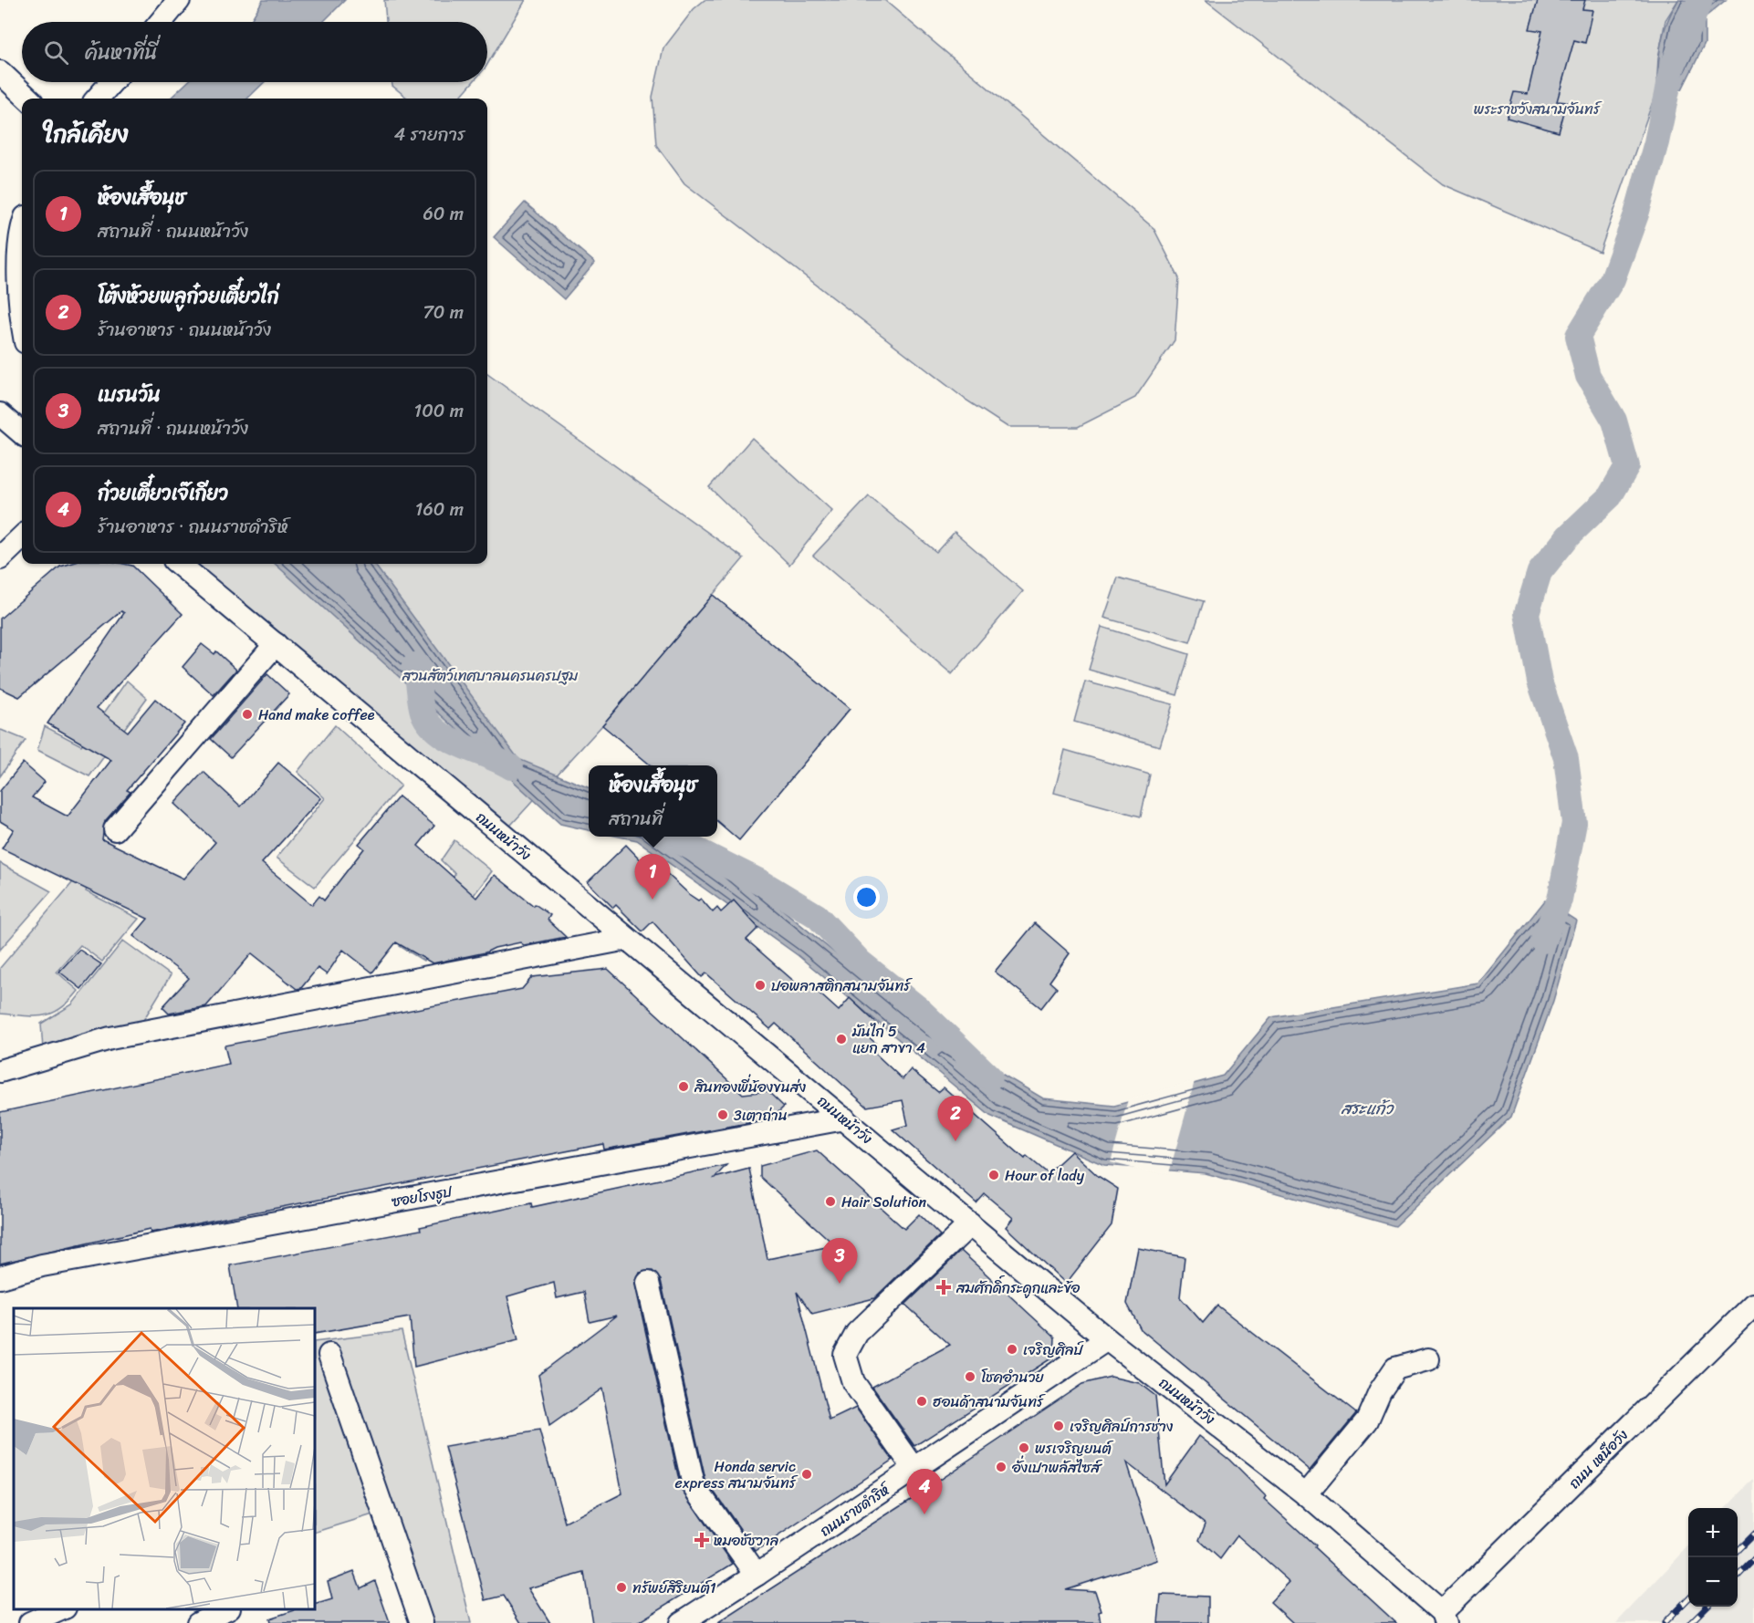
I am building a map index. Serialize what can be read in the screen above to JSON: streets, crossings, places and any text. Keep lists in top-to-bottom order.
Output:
{
  "streets": {
    "street": [
      "ถนนหน้าวัง",
      "ซอยโรงธูป",
      "ถนน เหนือวัง",
      "ถนนราชดำริห์"
    ]
  },
  "crossings": [
    ["ถนนหน้าวัง", "ซอยโรงธูป"],
    ["ถนนหน้าวัง", "ถนน เหนือวัง"],
    ["ถนนหน้าวัง", "ถนนราชดำริห์"]
  ],
  "water": ["สระแก้ว"],
  "parks": ["พระราชวังสนามจันทร์", "สวนสัตว์เทศบาลนครนครปฐม"],
  "places": {
    "other": [
      "Hand make coffee",
      "ปอพลาสติกสนามจันทร์",
      "มันไก่ 5 แยก สาขา 4",
      "สินทองพี่น้องขนส่ง",
      "3เตาถ่าน",
      "Hour of lady",
      "Hair Solution",
      "เจริญศิลป์",
      "โชคอำนวย",
      "ฮอนด้าสนามจันทร์",
      "เจริญศิลป์การช่าง",
      "พรเจริญยนต์",
      "อั่งเปาพลัสไซส์",
      "Honda servic express สนามจันทร์",
      "ทรัพย์สิริยนต์1"
    ],
    "health": ["สมศักดิ์กระดูกและข้อ", "หมอชัชวาล"]
  },
  "page": {
    "search": "ค้นหาที่นี่",
    "heading": ["ใกล้เคียง", "4 รายการ"],
    "list": [
      {
        "mark": "1",
        "name": "ห้องเสื้อนุช",
        "note": "สถานที่ · ถนนหน้าวัง",
        "value": "60 m"
      },
      {
        "mark": "2",
        "name": "โต้งห้วยพลูก๋วยเตี๋ยวไก่",
        "note": "ร้านอาหาร · ถนนหน้าวัง",
        "value": "70 m"
      },
      {
        "mark": "3",
        "name": "เบรนวัน",
        "note": "สถานที่ · ถนนหน้าวัง",
        "value": "100 m"
      },
      {
        "mark": "4",
        "name": "ก๋วยเตี๋ยวเจ๊เกียว",
        "note": "ร้านอาหาร · ถนนราชดำริห์",
        "value": "160 m"
      }
    ],
    "popup": ["ห้องเสื้อนุช", "สถานที่"],
    "pins": [
      "1",
      "2",
      "3",
      "4"
    ],
    "map_buttons": ["+", "−"]
  }
}
